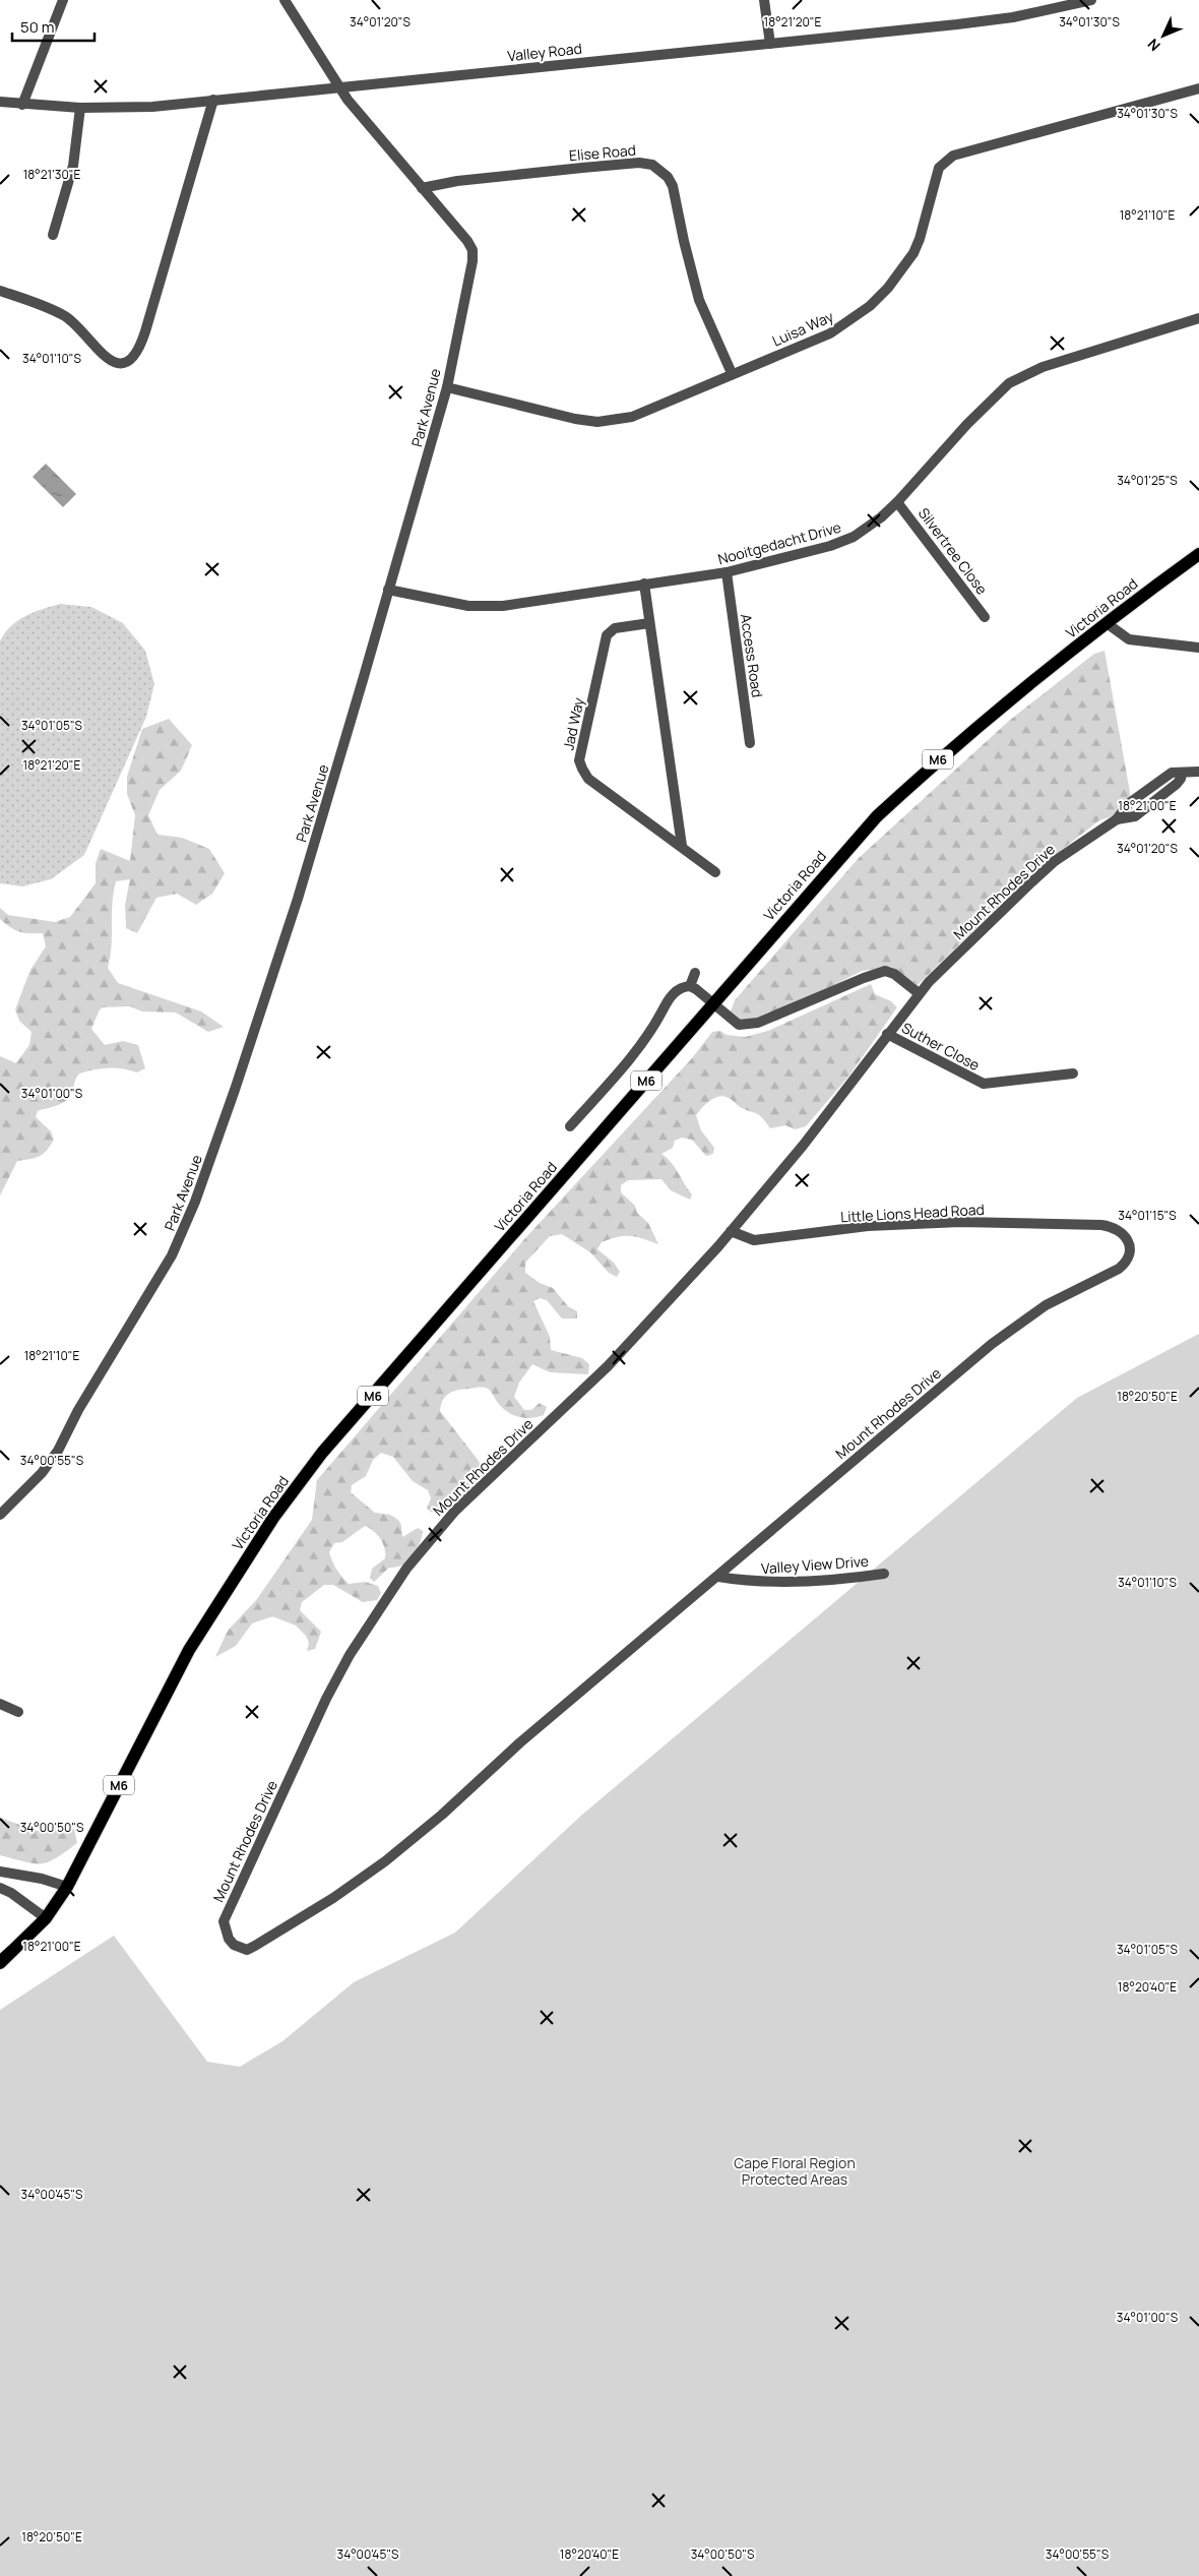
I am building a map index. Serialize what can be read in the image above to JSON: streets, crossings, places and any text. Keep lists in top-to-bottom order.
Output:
{
  "streets": {
    "main road": ["Victoria Road", "M6"],
    "street": [
      "Valley Road",
      "Elise Road",
      "Luisa Way",
      "Park Avenue",
      "Nooitgedacht Drive",
      "Silvertree Close",
      "Access Road",
      "Jad Way",
      "Mount Rhodes Drive",
      "Suther Close",
      "Little Lions Head Road",
      "Valley View Drive"
    ]
  },
  "crossings": [
    ["Valley Road", "Park Avenue"],
    ["Elise Road", "Luisa Way"],
    ["Elise Road", "Park Avenue"],
    ["Luisa Way", "Park Avenue"],
    ["Park Avenue", "Nooitgedacht Drive"],
    ["Nooitgedacht Drive", "Silvertree Close"],
    ["Nooitgedacht Drive", "Access Road"],
    ["Mount Rhodes Drive", "Suther Close"],
    ["Mount Rhodes Drive", "Little Lions Head Road"],
    ["Mount Rhodes Drive", "Valley View Drive"]
  ],
  "parks": ["Cape Floral Region Protected Areas"],
  "scale_bar": "50 m",
  "north": "bottom left",
  "coordinates": [
    "18°21'20\"E",
    "34°01'20\"S",
    "34°01'30\"S",
    "18°21'30\"E",
    "18°21'10\"E",
    "34°01'10\"S",
    "34°01'25\"S",
    "34°01'05\"S",
    "18°21'00\"E",
    "34°01'00\"S",
    "34°01'15\"S",
    "18°20'50\"E",
    "34°00'55\"S",
    "34°00'50\"S",
    "18°20'40\"E",
    "34°00'45\"S"
  ]
}
